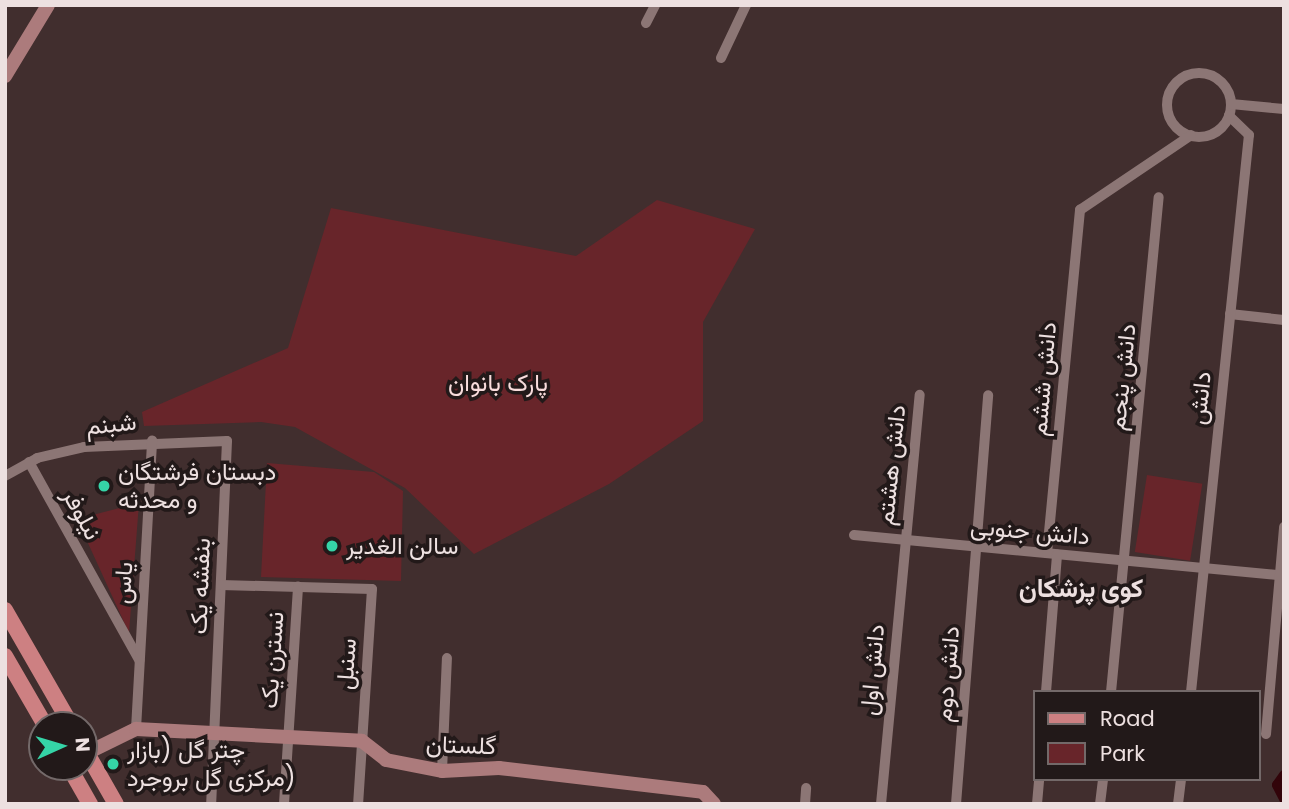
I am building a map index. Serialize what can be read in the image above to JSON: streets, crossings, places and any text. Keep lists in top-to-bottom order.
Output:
{
  "streets": {
    "street": [
      "دانش پنجم",
      "دانش ششم",
      "دانش",
      "شبنم",
      "دانش هشتم",
      "نیلوفر",
      "دانش جنوبی",
      "یاس",
      "بنفشه یک",
      "نسترن یک",
      "سنبل",
      "دانش اول",
      "دانش دوم",
      "گلستان"
    ]
  },
  "crossings": [
    ["دانش پنجم", "دانش جنوبی"],
    ["دانش ششم", "دانش"],
    ["دانش ششم", "دانش جنوبی"],
    ["دانش", "دانش جنوبی"],
    ["شبنم", "نیلوفر"],
    ["شبنم", "یاس"],
    ["شبنم", "بنفشه یک"],
    ["دانش هشتم", "دانش جنوبی"],
    ["دانش هشتم", "دانش اول"],
    ["نیلوفر", "یاس"],
    ["دانش جنوبی", "دانش اول"],
    ["دانش جنوبی", "دانش دوم"],
    ["نسترن یک", "سنبل"],
    ["سنبل", "گلستان"]
  ],
  "districts": ["کوی پزشکان"],
  "parks": ["پارک بانوان"],
  "places": ["دبستان فرشتگان و محدثه", "سالن الغدیر", "چتر گل (بازار مرکزی گل بروجرد)"],
  "legend": ["Road", "Park"],
  "north": "right"
}
